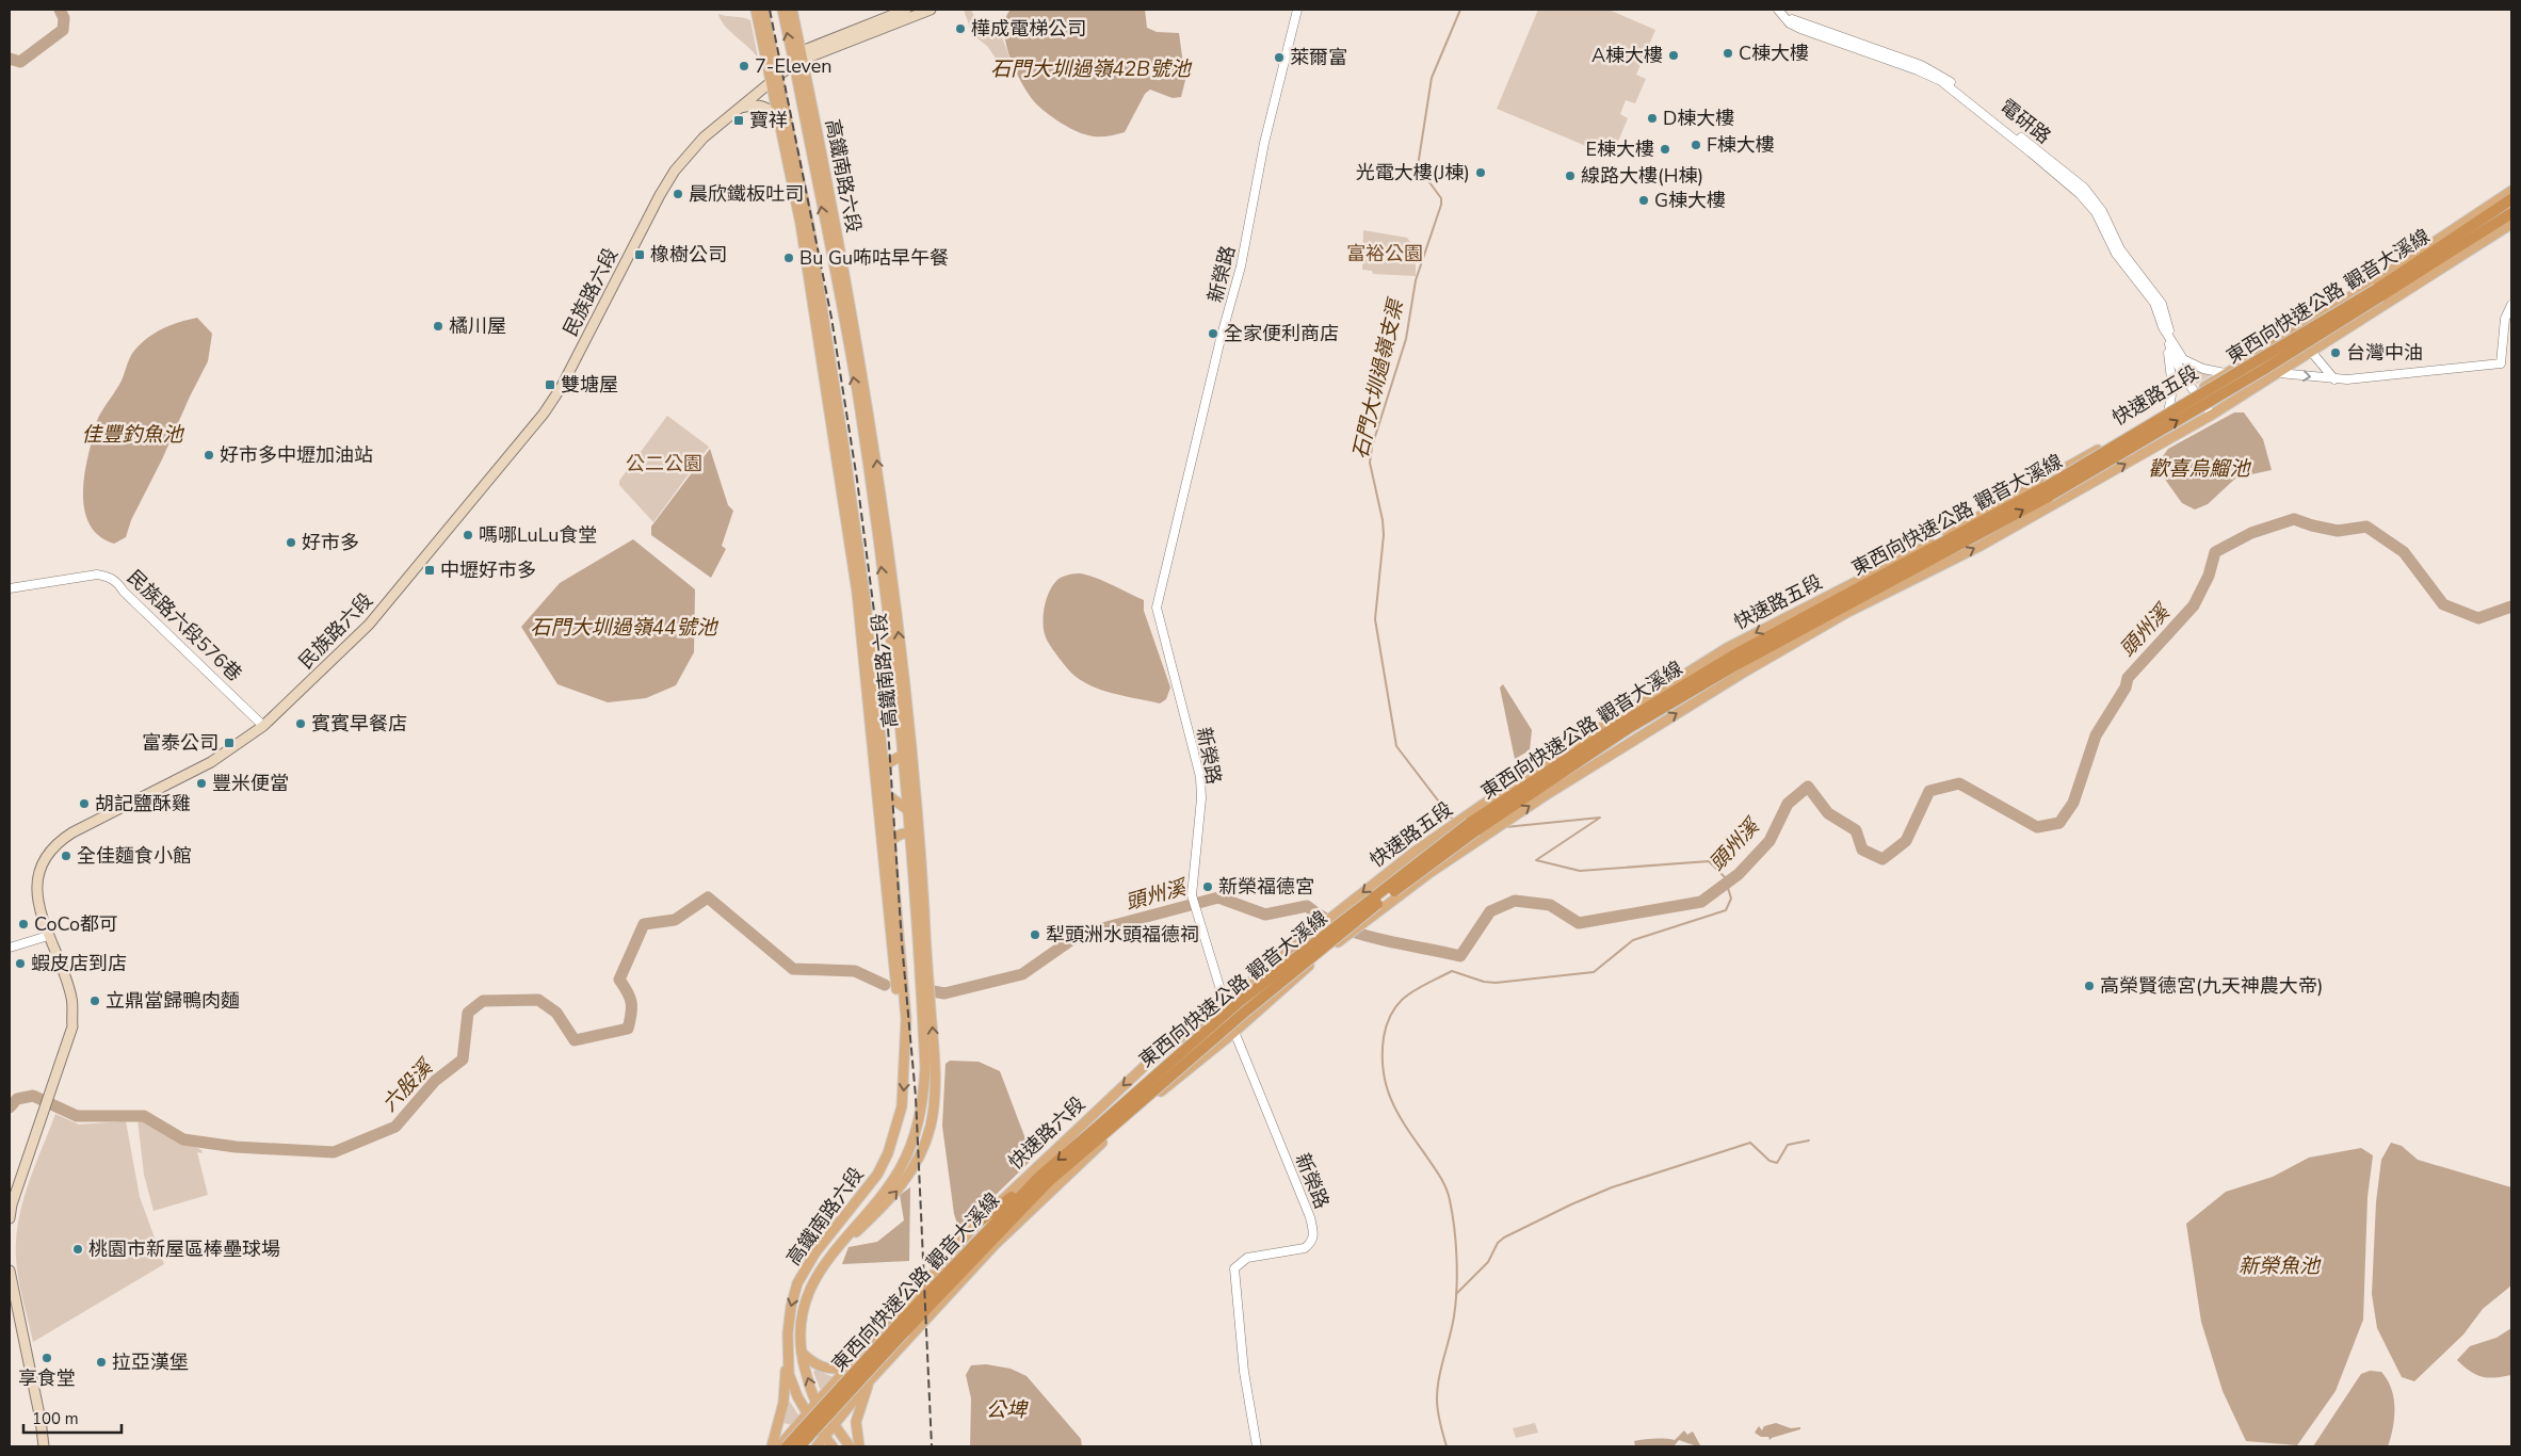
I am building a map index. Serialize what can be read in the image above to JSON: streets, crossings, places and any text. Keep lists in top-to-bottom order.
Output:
{
  "streets": {
    "highway": ["東西向快速公路 觀音大溪線"],
    "main road": [
      "高鐵南路六段",
      "民族路六段",
      "快速路五段",
      "快速路六段"
    ],
    "street": ["電研路", "新榮路", "民族路六段576巷"]
  },
  "crossings": [
    ["電研路", "快速路五段"],
    ["高鐵南路六段", "民族路六段"],
    ["高鐵南路六段", "快速路六段"],
    ["新榮路", "快速路五段"],
    ["新榮路", "快速路六段"],
    ["民族路六段", "民族路六段576巷"],
    ["快速路五段", "快速路六段"]
  ],
  "water": [
    "石門大圳過嶺42B號池",
    "石門大圳過嶺支渠",
    "佳豐釣魚池",
    "歡喜烏鰡池",
    "石門大圳過嶺44號池",
    "頭州溪",
    "六股溪",
    "新榮魚池",
    "公埤"
  ],
  "parks": ["富裕公園", "公二公園"],
  "places": {
    "other": [
      "樺成電梯公司",
      "C棟大樓",
      "A棟大樓",
      "萊爾富",
      "7-Eleven",
      "D棟大樓",
      "F棟大樓",
      "E棟大樓",
      "光電大樓(J棟)",
      "線路大樓(H棟)",
      "晨欣鐵板吐司",
      "G棟大樓",
      "Bu Gu咘咕早午餐",
      "橘川屋",
      "全家便利商店",
      "台灣中油",
      "好市多中壢加油站",
      "嗎哪LuLu食堂",
      "好市多",
      "賓賓早餐店",
      "豐米便當",
      "胡記鹽酥雞",
      "全佳麵食小館",
      "新榮福德宮",
      "CoCo都可",
      "犁頭洲水頭福德祠",
      "蝦皮店到店",
      "高榮賢德宮(九天神農大帝)",
      "立鼎當歸鴨肉麵",
      "桃園市新屋區棒壘球場",
      "享食堂",
      "拉亞漢堡"
    ],
    "transit": [
      "寶祥",
      "橡樹公司",
      "雙塘屋",
      "中壢好市多",
      "富泰公司"
    ]
  },
  "scale_bar": "100 m"
}
